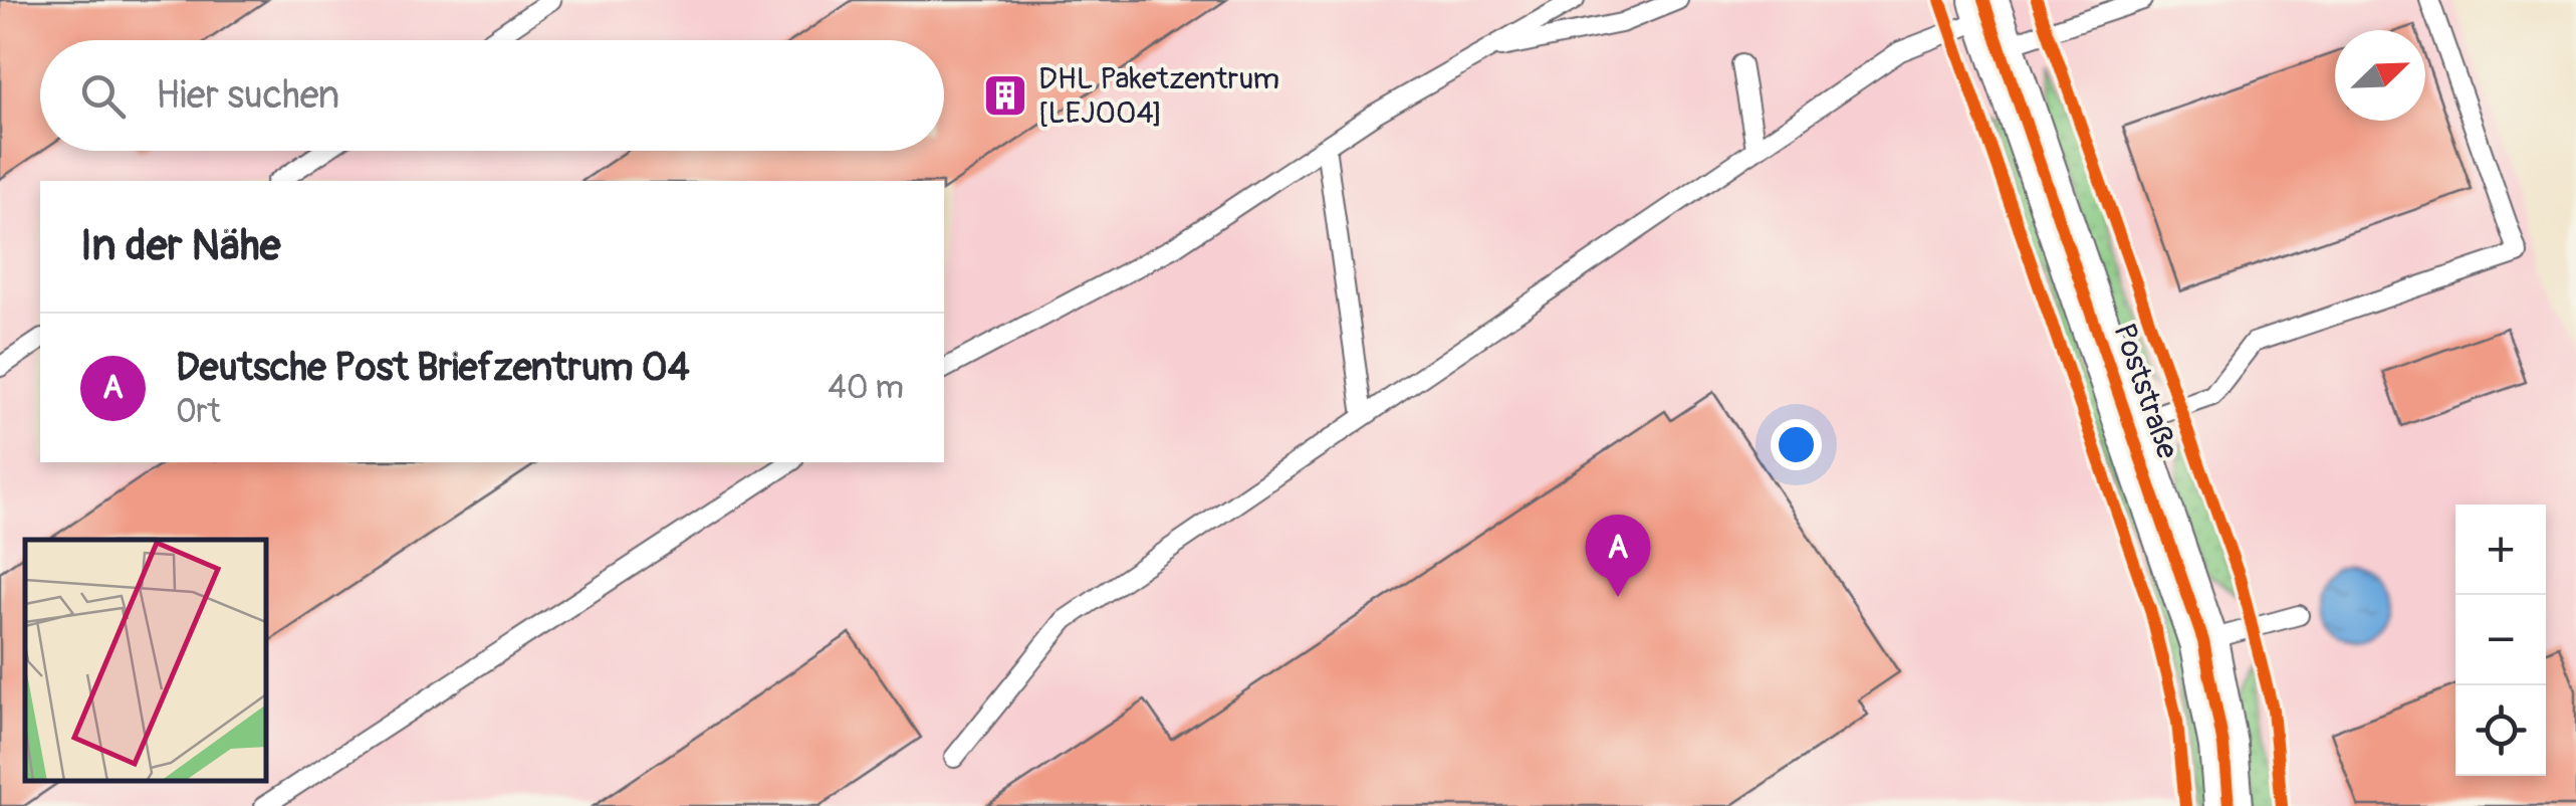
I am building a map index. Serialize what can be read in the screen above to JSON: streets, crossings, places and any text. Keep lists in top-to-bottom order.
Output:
{
  "streets": {
    "street": ["Poststraße"]
  },
  "places": {
    "building": ["DHL Paketzentrum [LEJ004]"]
  },
  "north": "top right",
  "page": {
    "search": "Hier suchen",
    "heading": "In der Nähe",
    "list": [
      {
        "mark": "A",
        "name": "Deutsche Post Briefzentrum 04",
        "note": "Ort",
        "value": "40 m"
      }
    ],
    "map_buttons": ["+", "−"],
    "pins": "A"
  }
}
